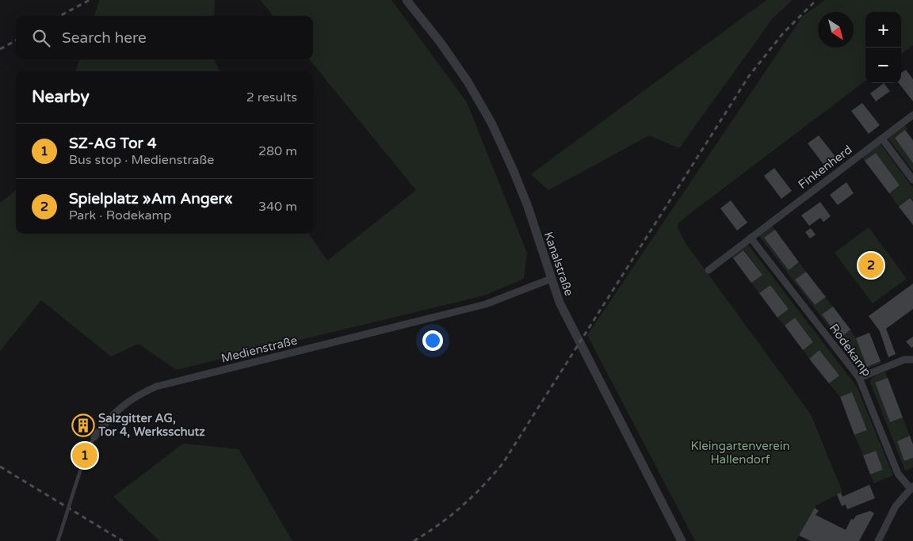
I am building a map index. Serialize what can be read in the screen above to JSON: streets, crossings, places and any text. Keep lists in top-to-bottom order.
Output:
{
  "streets": {
    "street": [
      "Finkenherd",
      "Kanalstraße",
      "Medienstraße",
      "Rodekamp"
    ]
  },
  "crossings": [
    ["Finkenherd", "Rodekamp"],
    ["Kanalstraße", "Medienstraße"]
  ],
  "parks": ["Kleingartenverein Hallendorf"],
  "places": {
    "building": ["Salzgitter AG, Tor 4, Werksschutz"]
  },
  "north": "bottom right",
  "page": {
    "map_buttons": ["+", "−"],
    "search": "Search here",
    "heading": ["Nearby", "2 results"],
    "list": [
      {
        "mark": "1",
        "name": "SZ-AG Tor 4",
        "note": "Bus stop · Medienstraße",
        "value": "280 m"
      },
      {
        "mark": "2",
        "name": "Spielplatz »Am Anger«",
        "note": "Park · Rodekamp",
        "value": "340 m"
      }
    ],
    "pins": ["2", "1"]
  }
}
